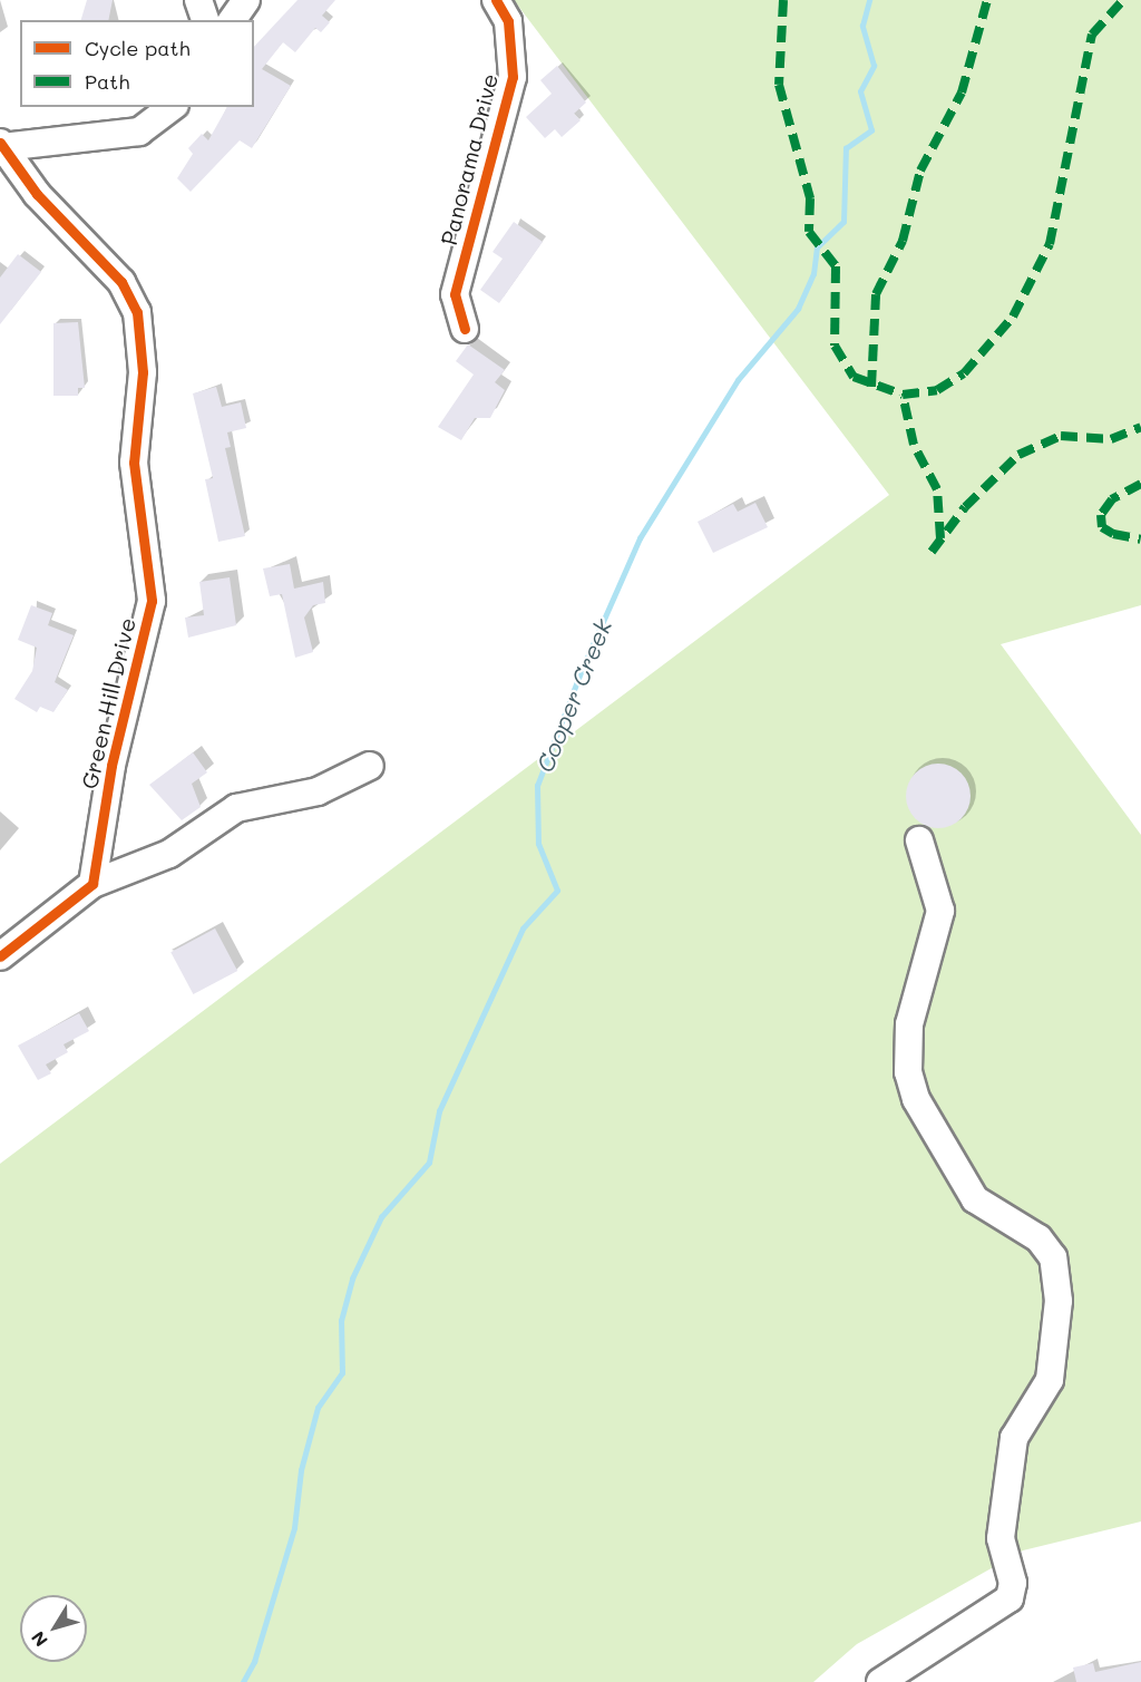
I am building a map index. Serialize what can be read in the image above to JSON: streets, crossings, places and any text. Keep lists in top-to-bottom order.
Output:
{
  "streets": {
    "street": ["Panorama Drive", "Green Hill Drive"]
  },
  "water": ["Cooper Creek"],
  "legend": ["Cycle path", "Path"],
  "north": "bottom left"
}
